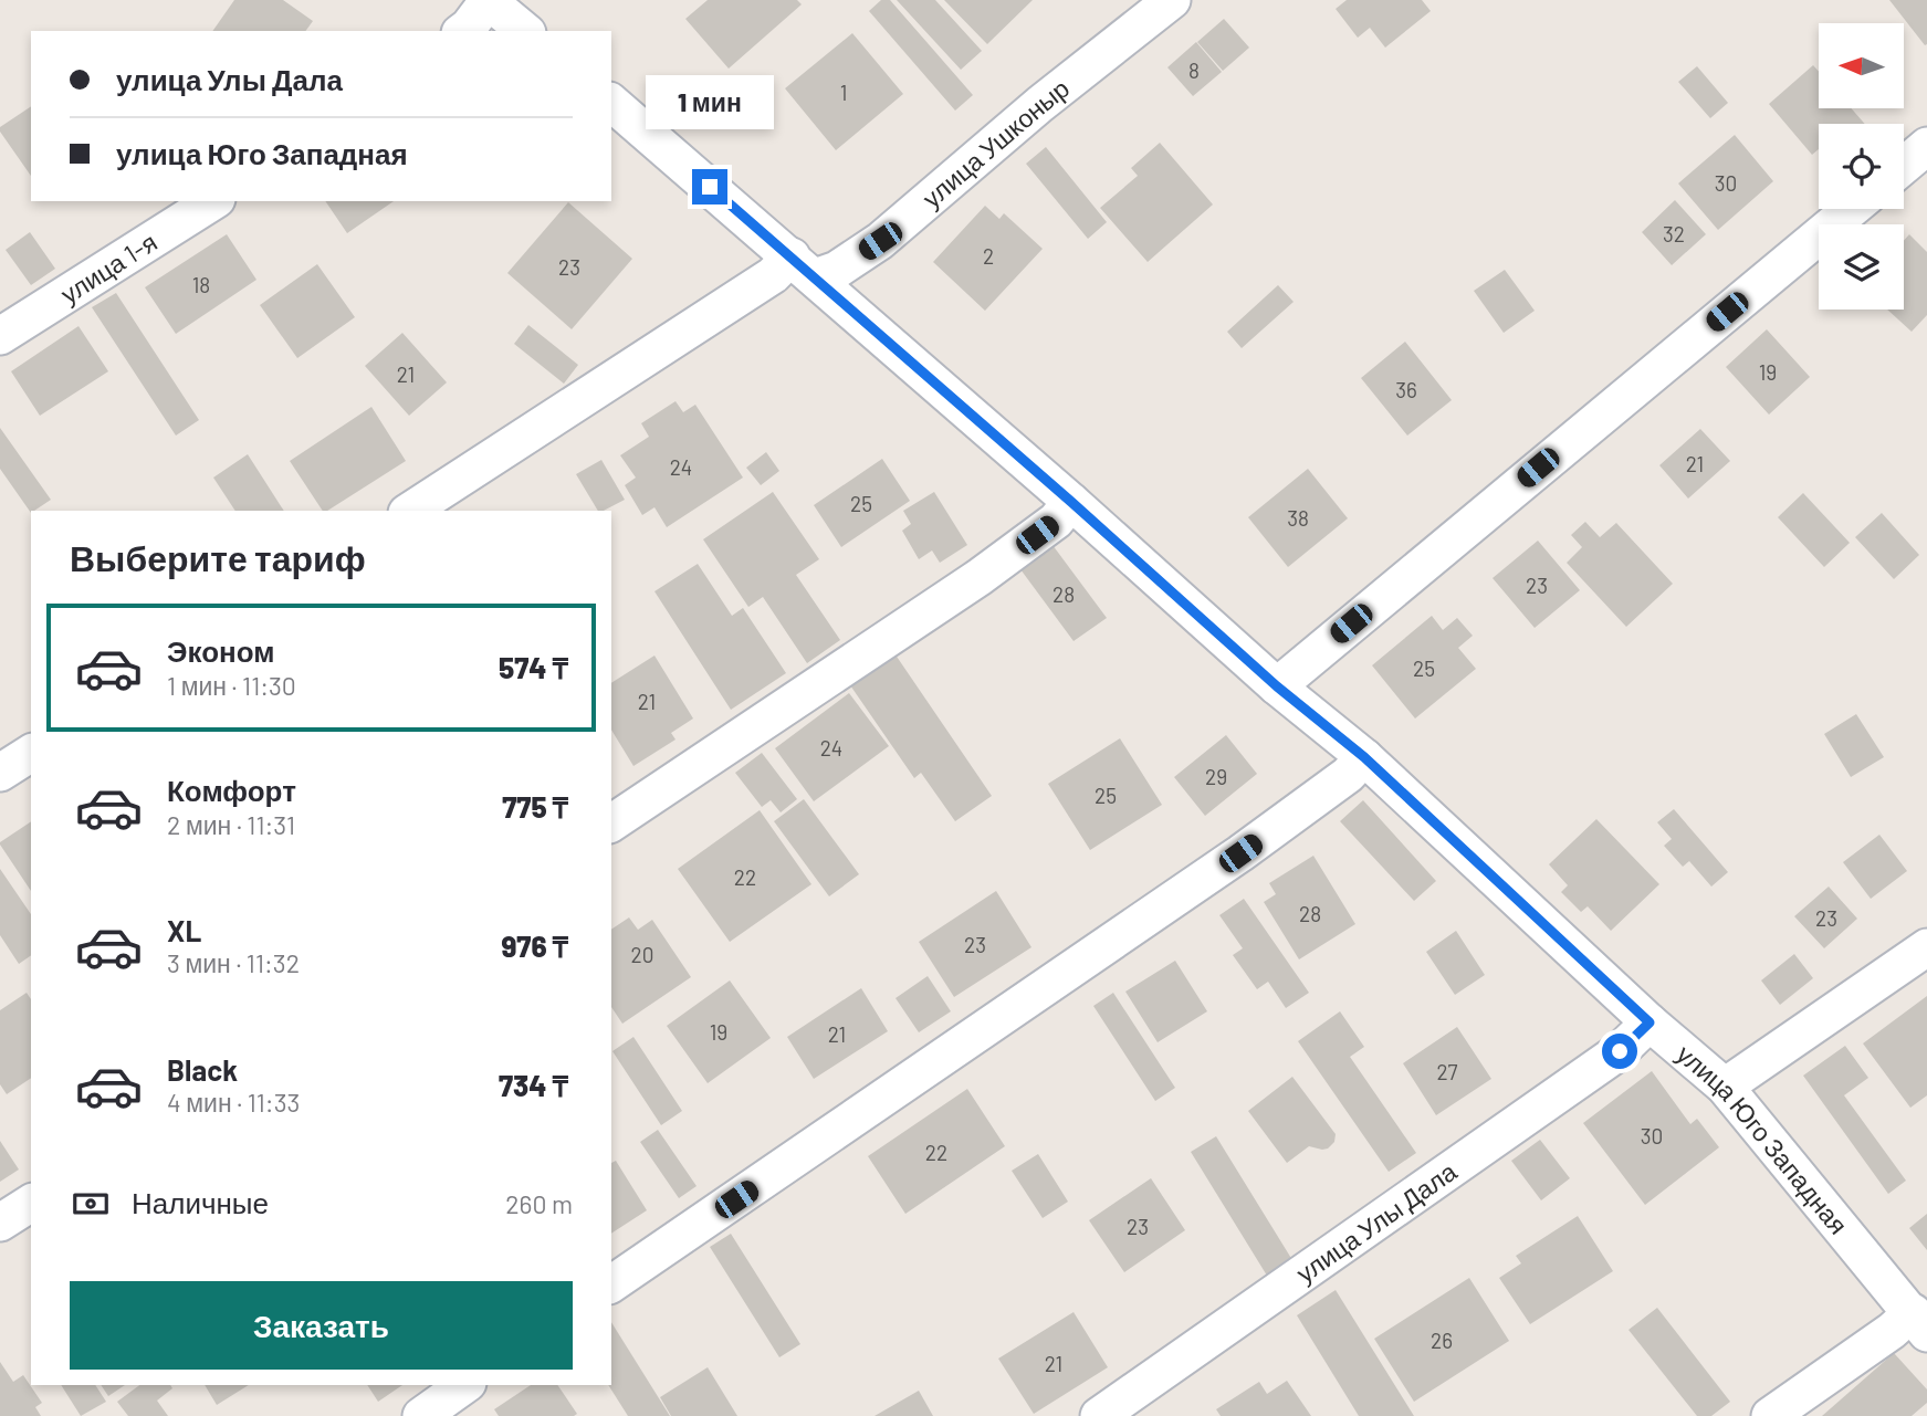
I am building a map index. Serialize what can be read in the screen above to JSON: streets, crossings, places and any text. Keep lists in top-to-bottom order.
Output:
{
  "streets": {
    "street": [
      "улица Ушконыр",
      "улица 1-я",
      "улица Юго Западная",
      "улица Улы Дала"
    ]
  },
  "crossings": [
    ["улица Ушконыр", "улица Юго Западная"],
    ["улица Юго Западная", "улица Улы Дала"]
  ],
  "house_numbers": [
    "8",
    "1",
    "30",
    "32",
    "2",
    "23",
    "18",
    "19",
    "21",
    "36",
    "21",
    "24",
    "25",
    "38",
    "23",
    "28",
    "25",
    "21",
    "24",
    "29",
    "25",
    "22",
    "28",
    "23",
    "23",
    "20",
    "19",
    "21",
    "27",
    "30",
    "22",
    "23",
    "26",
    "21"
  ],
  "north": "left",
  "page": {
    "banner": ["улица Улы Дала", "улица Юго Западная"],
    "bubble": "1 мин",
    "heading": "Выберите тариф",
    "list": [
      {
        "name": "Эконом",
        "note": "1 мин · 11:30",
        "value": "574 ₸"
      },
      {
        "name": "Комфорт",
        "note": "2 мин · 11:31",
        "value": "775 ₸"
      },
      {
        "name": "XL",
        "note": "3 мин · 11:32",
        "value": "976 ₸"
      },
      {
        "name": "Black",
        "note": "4 мин · 11:33",
        "value": "734 ₸"
      }
    ],
    "pay": ["Наличные", "260 m"],
    "buttons": "Заказать"
  }
}
